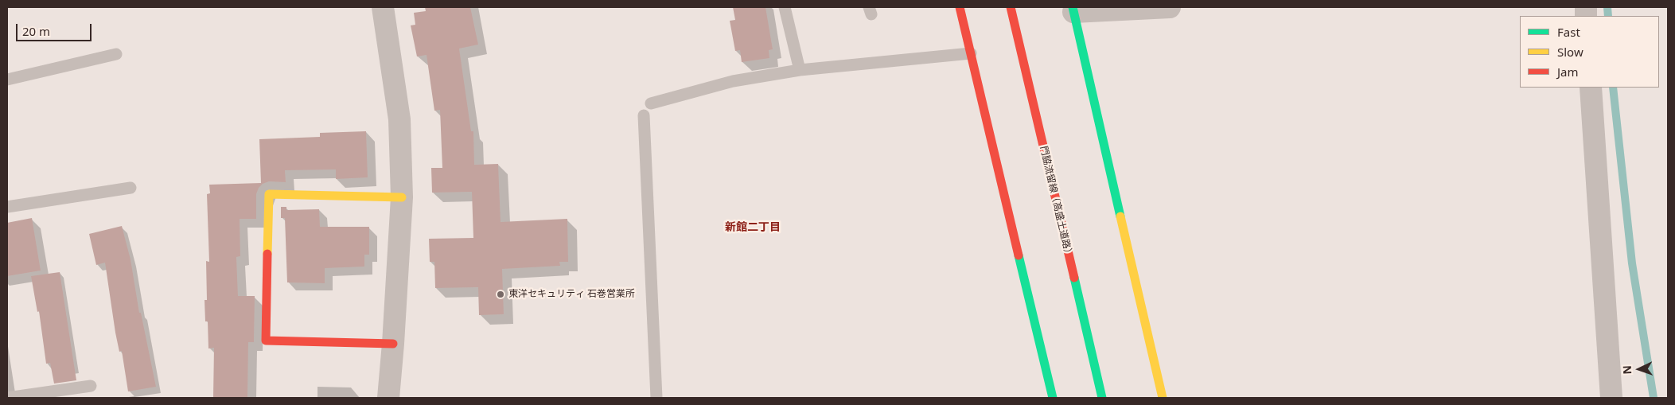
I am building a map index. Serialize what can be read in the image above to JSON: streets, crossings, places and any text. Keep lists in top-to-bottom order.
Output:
{
  "streets": {
    "street": ["門脇流留線（高盛土道路）"]
  },
  "districts": ["新館二丁目"],
  "places": ["東洋セキュリティ 石巻営業所"],
  "legend": ["Fast", "Slow", "Jam"],
  "scale_bar": "20 m",
  "north": "left"
}
